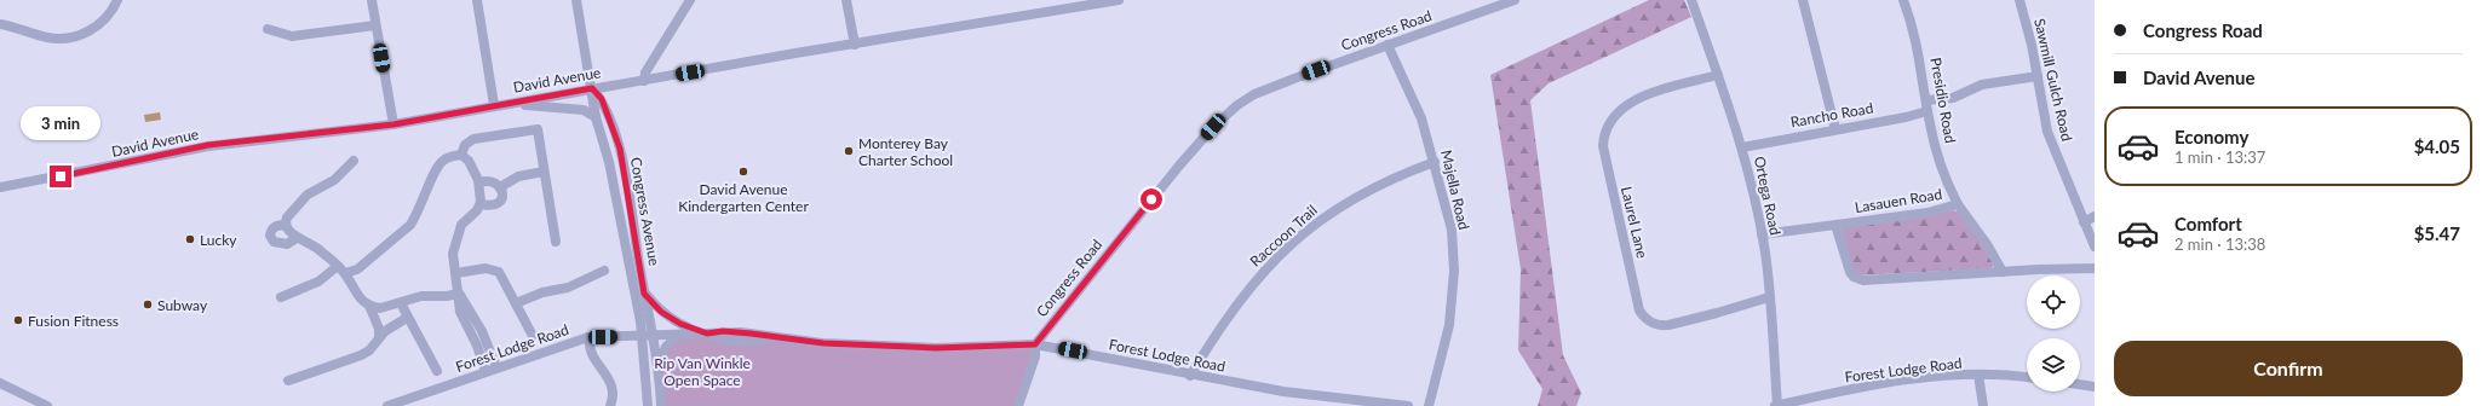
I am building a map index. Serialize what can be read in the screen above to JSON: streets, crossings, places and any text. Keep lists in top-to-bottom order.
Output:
{
  "streets": {
    "street": [
      "Congress Road",
      "David Avenue",
      "Sawmill Gulch Road",
      "Presidio Road",
      "Rancho Road",
      "Majella Road",
      "Ortega Road",
      "Lasauen Road",
      "Congress Avenue",
      "Laurel Lane",
      "Raccoon Trail",
      "Forest Lodge Road"
    ]
  },
  "crossings": [
    ["Congress Road", "Majella Road"],
    ["Congress Road", "Forest Lodge Road"],
    ["David Avenue", "Congress Avenue"],
    ["Presidio Road", "Rancho Road"],
    ["Presidio Road", "Lasauen Road"],
    ["Rancho Road", "Ortega Road"],
    ["Majella Road", "Raccoon Trail"],
    ["Ortega Road", "Lasauen Road"],
    ["Ortega Road", "Laurel Lane"],
    ["Ortega Road", "Forest Lodge Road"],
    ["Congress Avenue", "Forest Lodge Road"],
    ["Raccoon Trail", "Forest Lodge Road"]
  ],
  "parks": ["Rip Van Winkle Open Space"],
  "places": [
    "Monterey Bay Charter School",
    "David Avenue Kindergarten Center",
    "Lucky",
    "Subway",
    "Fusion Fitness"
  ],
  "page": {
    "banner": ["Congress Road", "David Avenue"],
    "bubble": "3 min",
    "list": [
      {
        "name": "Economy",
        "note": "1 min · 13:37",
        "value": "$4.05"
      },
      {
        "name": "Comfort",
        "note": "2 min · 13:38",
        "value": "$5.47"
      }
    ],
    "buttons": "Confirm"
  }
}
